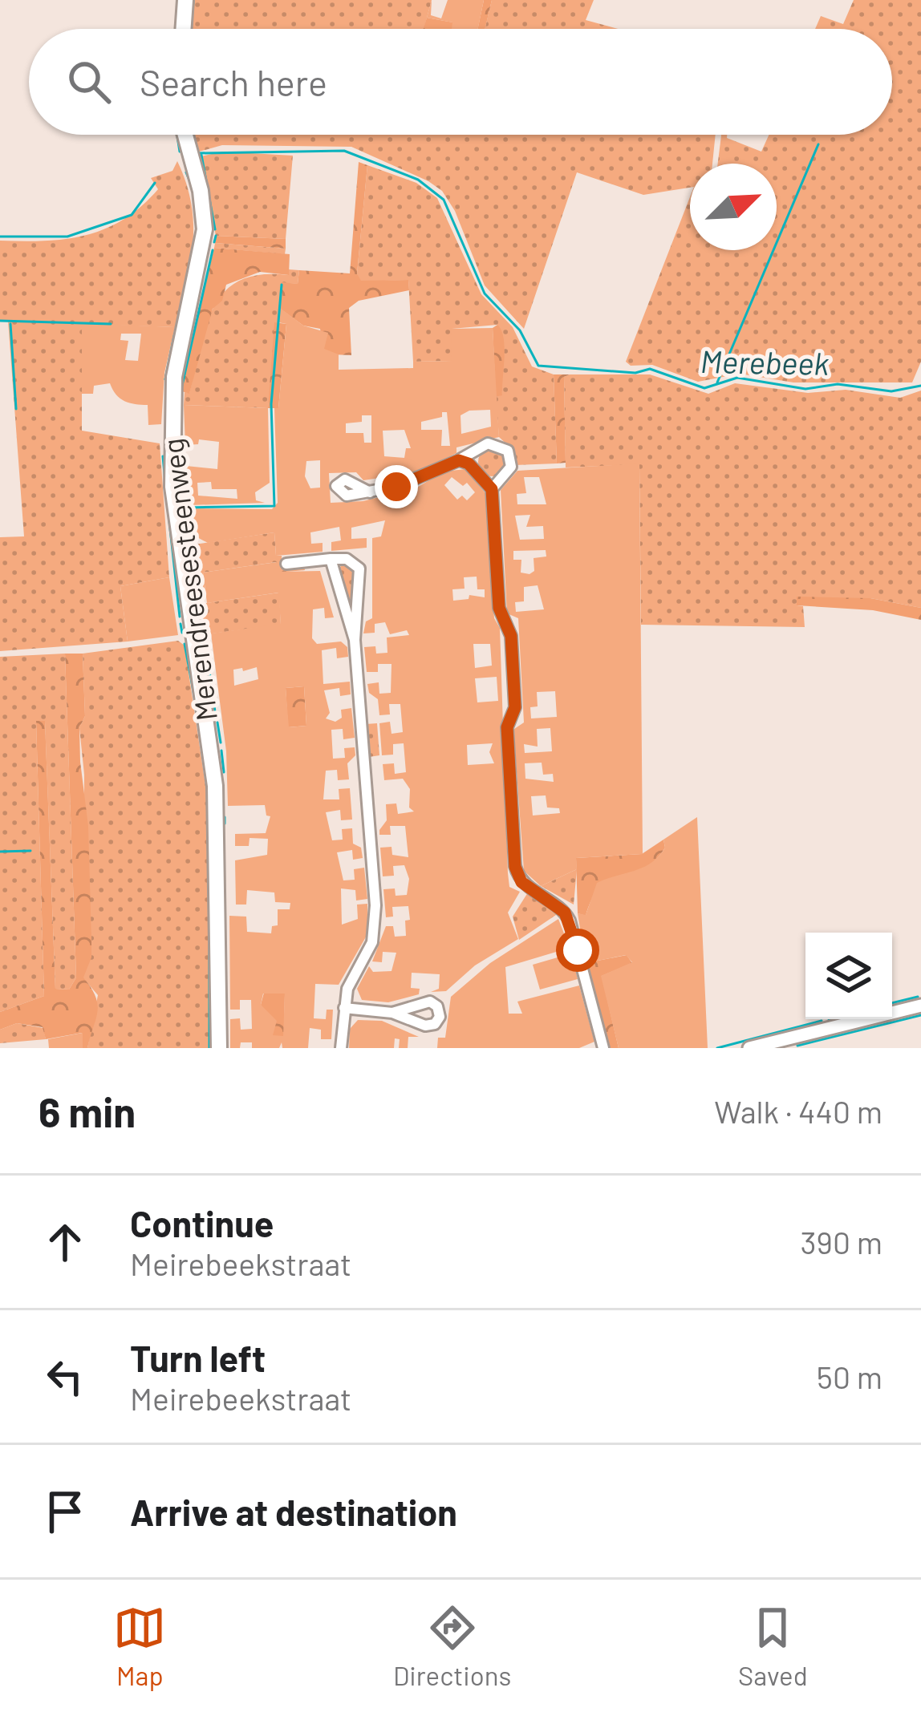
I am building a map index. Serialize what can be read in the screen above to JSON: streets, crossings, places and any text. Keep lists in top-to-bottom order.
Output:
{
  "streets": {
    "main road": ["Merendreesesteenweg"]
  },
  "water": ["Merebeek"],
  "north": "top right",
  "page": {
    "search": "Search here",
    "heading": ["6 min", "Walk · 440 m"],
    "list": [
      ["Continue", "Meirebeekstraat", "390 m"],
      ["Turn left", "Meirebeekstraat", "50 m"],
      "Arrive at destination"
    ],
    "nav": ["Map", "Directions", "Saved"]
  }
}
